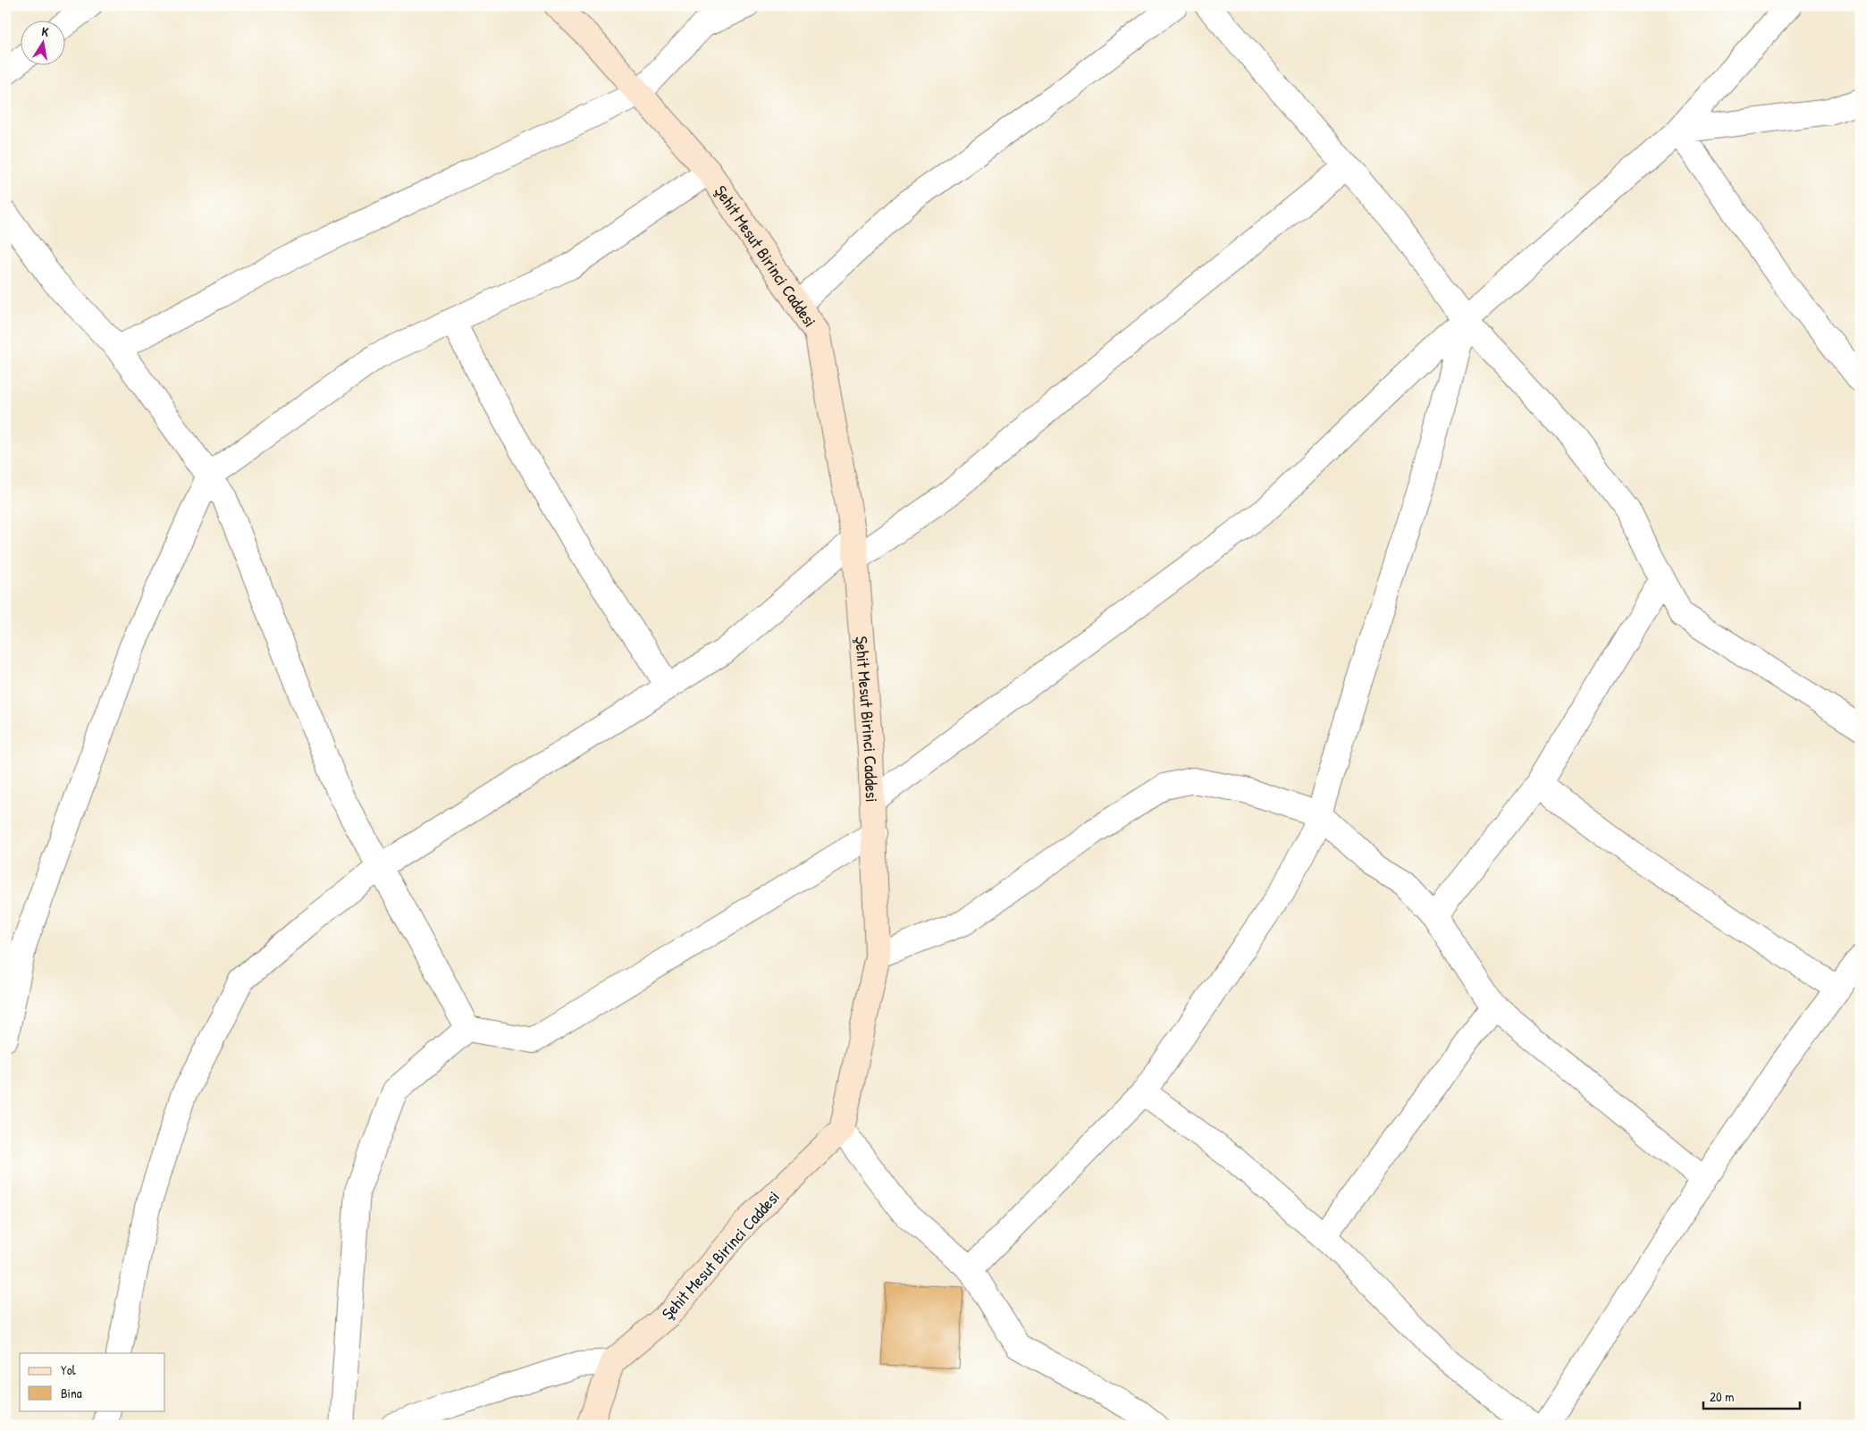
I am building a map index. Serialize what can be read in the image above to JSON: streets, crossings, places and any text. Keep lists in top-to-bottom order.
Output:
{
  "streets": {
    "main road": ["Şehit Mesut Birinci Caddesi"]
  },
  "legend": ["Yol", "Bina"],
  "scale_bar": "20 m",
  "north": "top"
}
